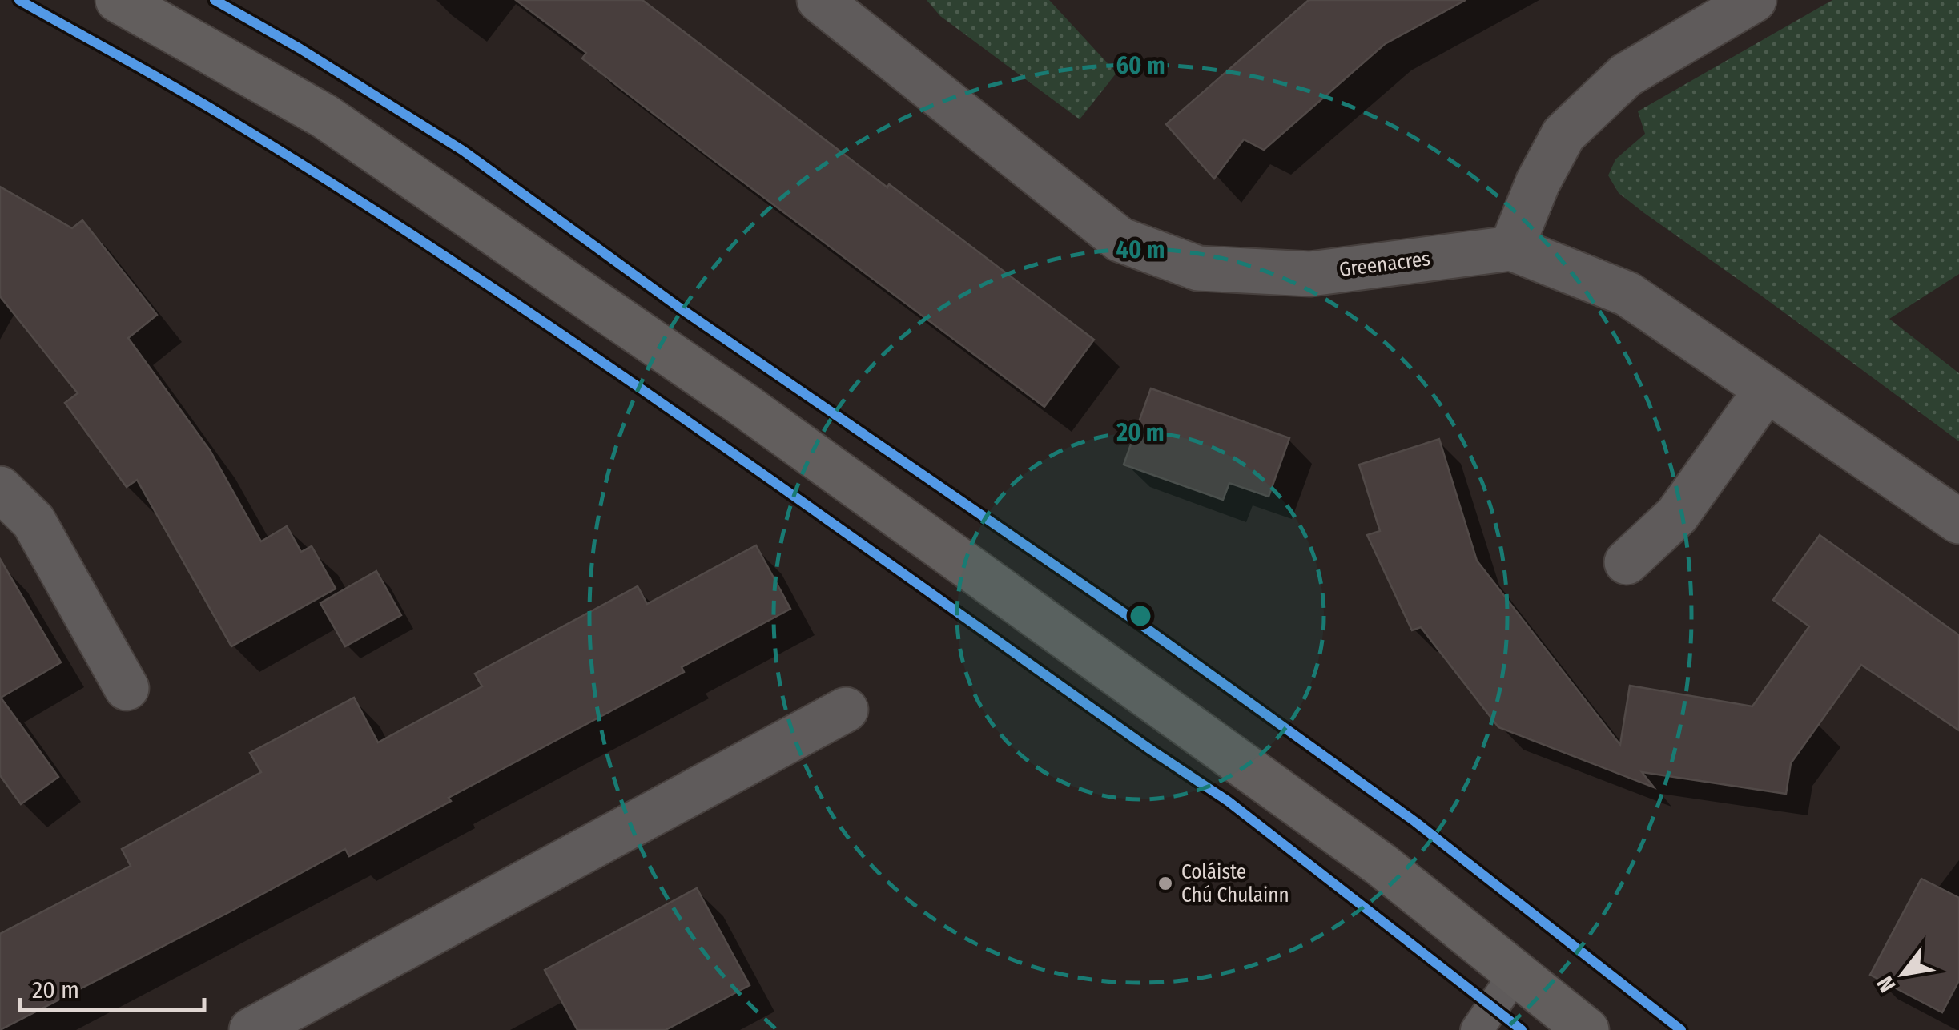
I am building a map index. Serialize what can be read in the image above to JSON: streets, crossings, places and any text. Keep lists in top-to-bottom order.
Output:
{
  "streets": {
    "street": ["Greenacres"]
  },
  "places": ["Coláiste Chú Chulainn"],
  "scale_bar": "20 m",
  "north": "bottom left",
  "rings": ["60 m", "40 m", "20 m"]
}
